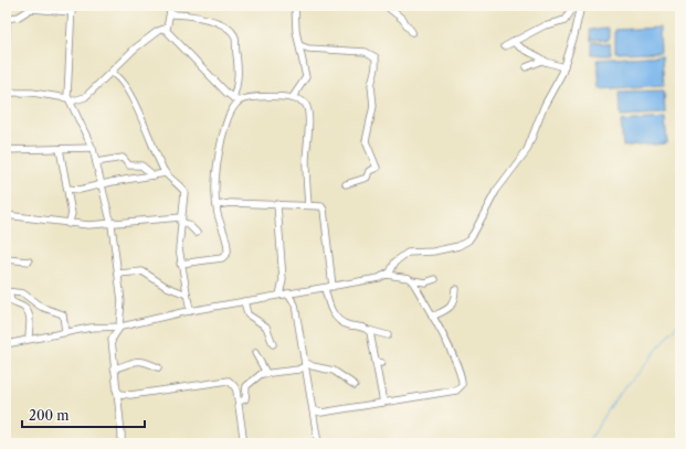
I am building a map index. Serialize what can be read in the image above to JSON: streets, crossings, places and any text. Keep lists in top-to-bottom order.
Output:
{
  "scale_bar": "200 m"
}
